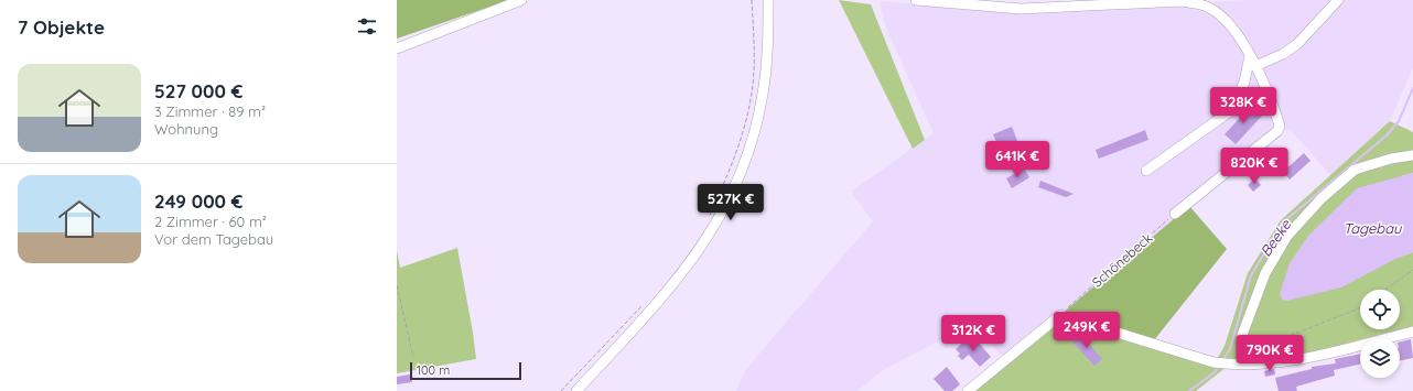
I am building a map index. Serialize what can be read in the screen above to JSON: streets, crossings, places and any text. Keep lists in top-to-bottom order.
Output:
{
  "streets": {
    "path": ["Schönebeck"]
  },
  "water": ["Tagebau", "Beeke"],
  "scale_bar": "100 m",
  "page": {
    "heading": "7 Objekte",
    "list": [
      {
        "name": "527 000 €",
        "note": "3 Zimmer · 89 m² · Wohnung"
      },
      {
        "name": "249 000 €",
        "note": "2 Zimmer · 60 m² · Vor dem Tagebau"
      }
    ],
    "price": [
      "328K €",
      "641K €",
      "820K €",
      "527K €",
      "249K €",
      "312K €",
      "790K €"
    ],
    "scale": "100 m"
  }
}
